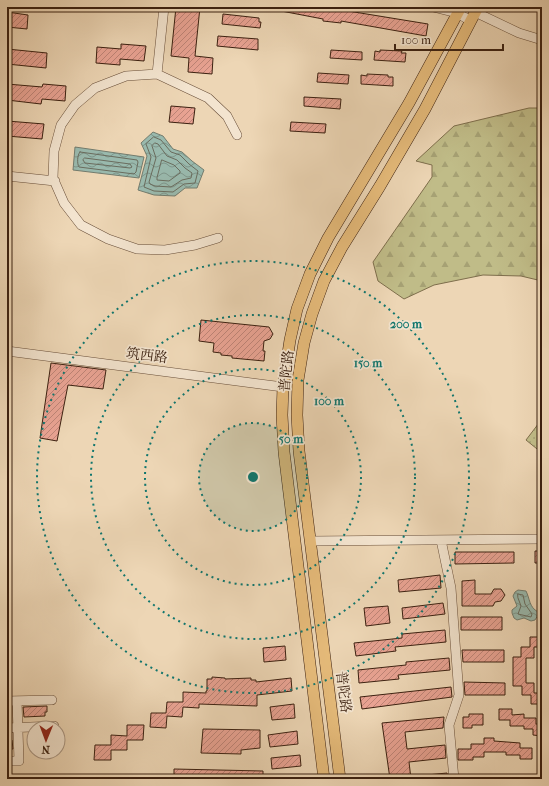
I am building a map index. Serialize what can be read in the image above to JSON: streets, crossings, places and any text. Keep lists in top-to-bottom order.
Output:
{
  "streets": {
    "main road": ["普陀路"],
    "street": ["筑西路"]
  },
  "crossings": [
    ["筑西路", "普陀路"]
  ],
  "scale_bar": "100 m",
  "north": "bottom",
  "rings": [
    "200 m",
    "150 m",
    "100 m",
    "50 m"
  ]
}
